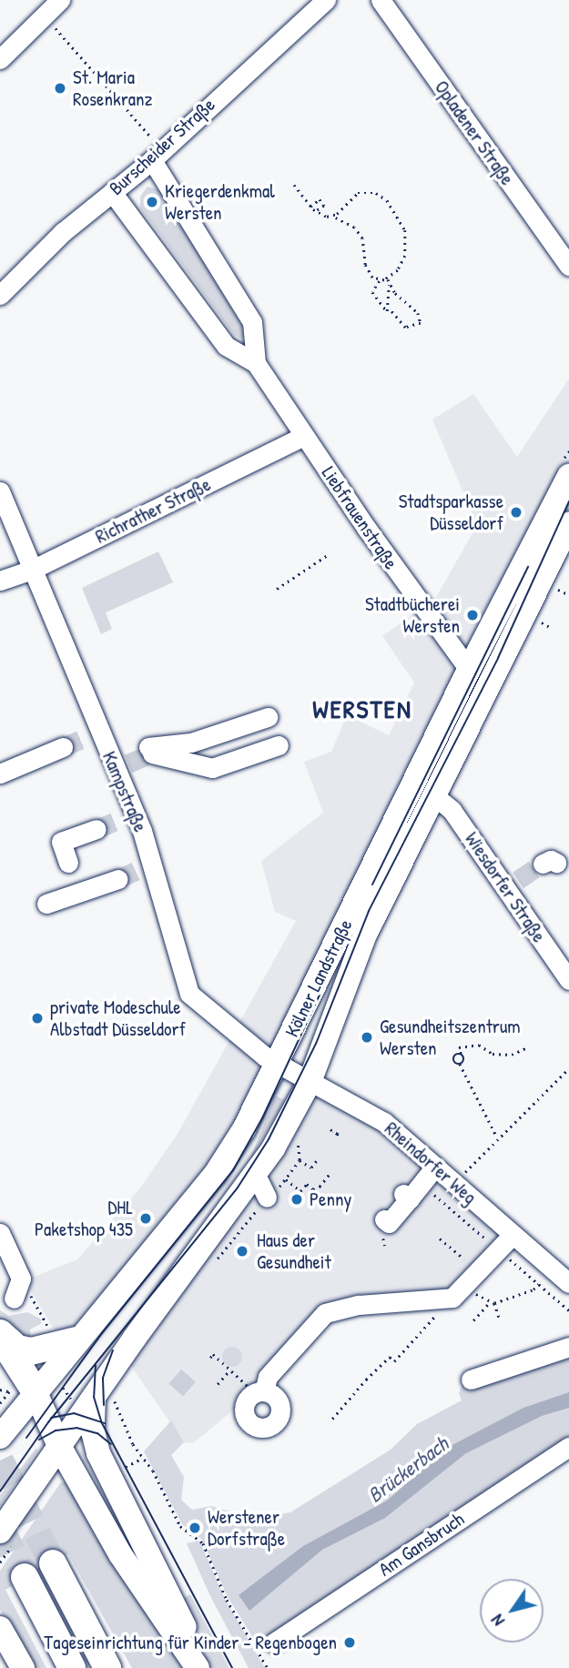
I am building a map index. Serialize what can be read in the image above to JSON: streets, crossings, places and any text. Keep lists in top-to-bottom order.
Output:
{
  "streets": {
    "main road": ["Kölner Landstraße"],
    "street": [
      "Opladener Straße",
      "Burscheider Straße",
      "Richrather Straße",
      "Liebfrauenstraße",
      "Kampstraße",
      "Wiesdorfer Straße",
      "Rheindorfer Weg",
      "Am Gansbruch"
    ]
  },
  "crossings": [
    ["Burscheider Straße", "Liebfrauenstraße"],
    ["Richrather Straße", "Liebfrauenstraße"],
    ["Richrather Straße", "Kampstraße"],
    ["Liebfrauenstraße", "Kölner Landstraße"],
    ["Kampstraße", "Kölner Landstraße"],
    ["Kampstraße", "Rheindorfer Weg"],
    ["Wiesdorfer Straße", "Kölner Landstraße"],
    ["Kölner Landstraße", "Rheindorfer Weg"]
  ],
  "districts": ["WERSTEN"],
  "water": ["Brückerbach"],
  "places": [
    "St. Maria Rosenkranz",
    "Kriegerdenkmal Wersten",
    "Stadtsparkasse Düsseldorf",
    "Stadtbücherei Wersten",
    "private Modeschule Albstadt Düsseldorf",
    "Gesundheitszentrum Wersten",
    "Penny",
    "DHL Paketshop 435",
    "Haus der Gesundheit",
    "Werstener Dorfstraße",
    "Tageseinrichtung für Kinder - Regenbogen"
  ],
  "north": "bottom left"
}
